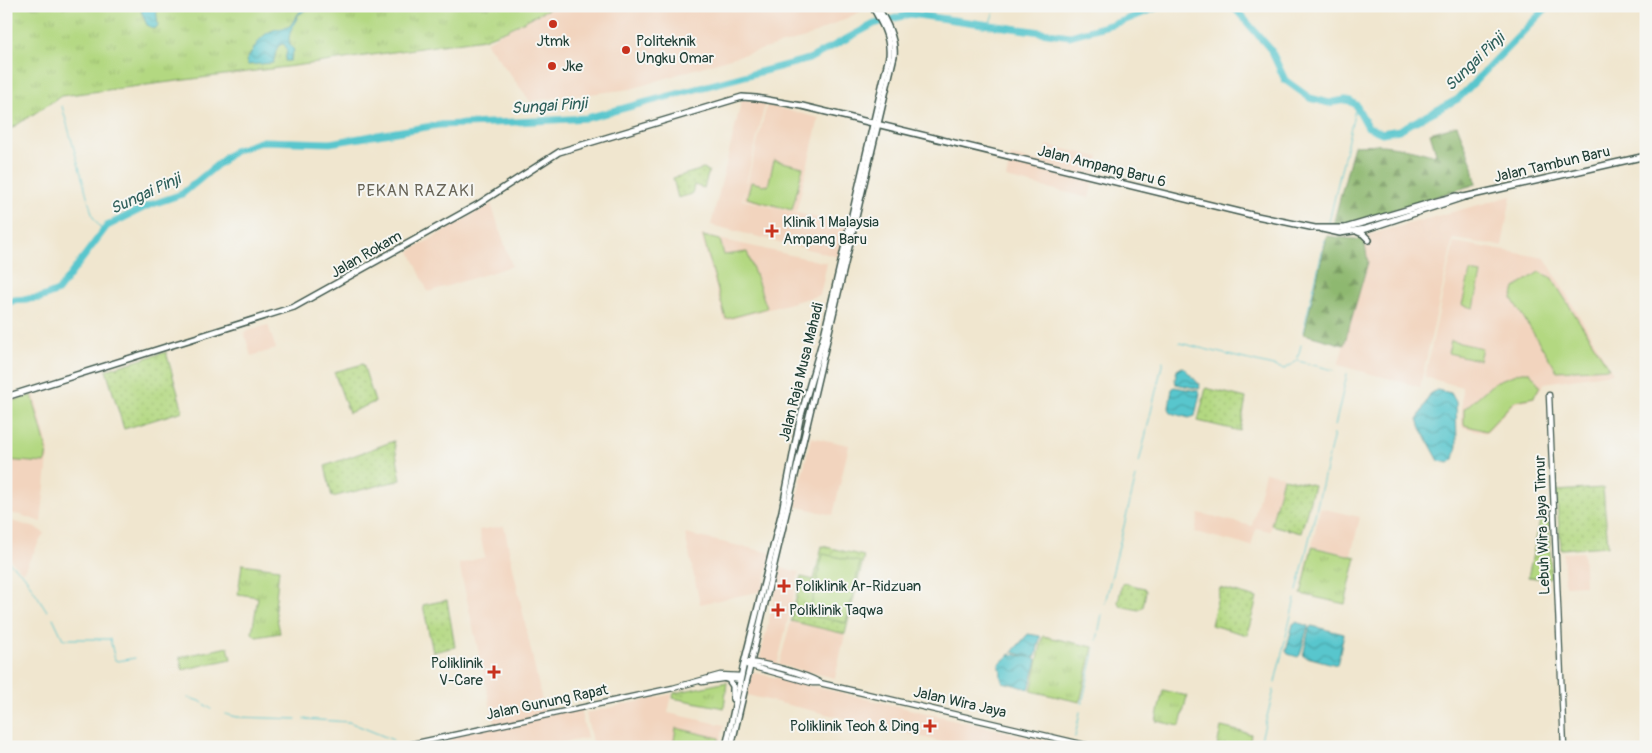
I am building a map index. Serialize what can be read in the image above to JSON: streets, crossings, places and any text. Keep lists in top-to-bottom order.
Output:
{
  "streets": {
    "main road": [
      "Jalan Tambun Baru",
      "Jalan Ampang Baru 6",
      "Jalan Rokam",
      "Jalan Raja Musa Mahadi"
    ],
    "street": ["Lebuh Wira Jaya Timur", "Jalan Gunung Rapat", "Jalan Wira Jaya"]
  },
  "crossings": [
    ["Jalan Tambun Baru", "Jalan Ampang Baru 6"],
    ["Jalan Ampang Baru 6", "Jalan Rokam"],
    ["Jalan Ampang Baru 6", "Jalan Raja Musa Mahadi"],
    ["Jalan Raja Musa Mahadi", "Jalan Gunung Rapat"],
    ["Jalan Raja Musa Mahadi", "Jalan Wira Jaya"]
  ],
  "districts": ["PEKAN RAZAKI"],
  "water": ["Sungai Pinji"],
  "places": {
    "other": ["Jtmk", "Politeknik Ungku Omar", "Jke"],
    "health": [
      "Klinik 1 Malaysia Ampang Baru",
      "Poliklinik Ar-Ridzuan",
      "Poliklinik Taqwa",
      "Poliklinik V-Care",
      "Poliklinik Teoh & Ding"
    ]
  }
}
